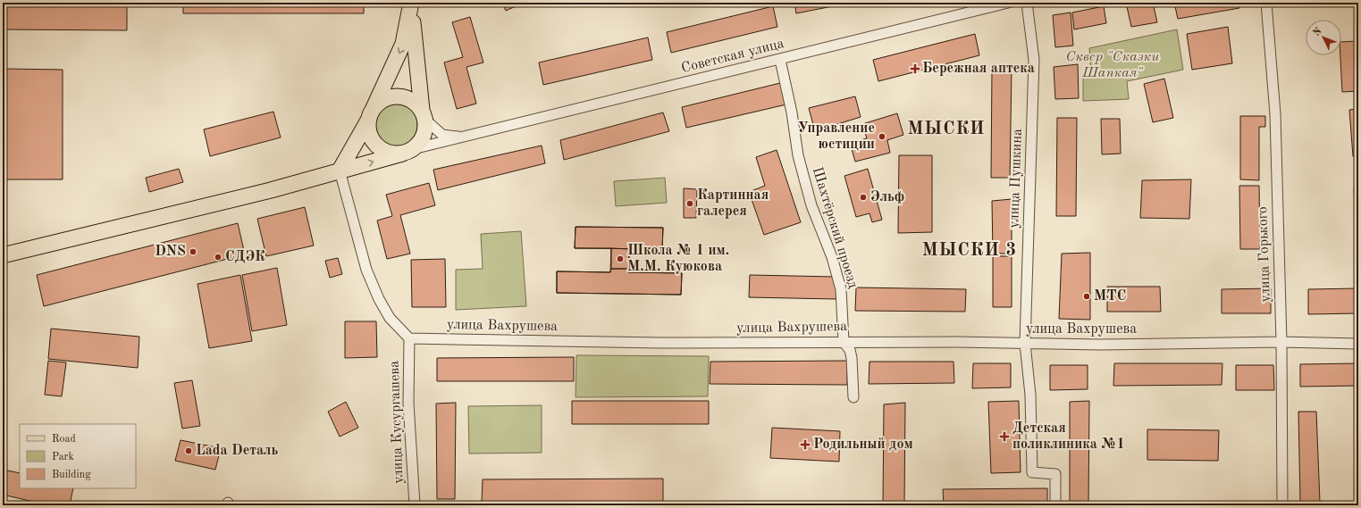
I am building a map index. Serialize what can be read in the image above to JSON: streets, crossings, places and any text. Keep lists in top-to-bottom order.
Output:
{
  "streets": {
    "street": [
      "Советская улица",
      "улица Пушкина",
      "Шахтёрский проезд",
      "улица Горького",
      "улица Вахрушева",
      "улица Кусургашева"
    ]
  },
  "crossings": [
    ["Советская улица", "Шахтёрский проезд"],
    ["улица Пушкина", "улица Вахрушева"],
    ["Шахтёрский проезд", "улица Вахрушева"],
    ["улица Горького", "улица Вахрушева"],
    ["улица Вахрушева", "улица Кусургашева"]
  ],
  "districts": ["МЫСКИ", "МЫСКИ 3"],
  "parks": ["Сквер \"Сказки Шапкая\""],
  "places": {
    "health": ["Бережная аптека", "Детская поликлиника №1", "Родильный дом"],
    "other": [
      "Управление юстиции",
      "Эльф",
      "Картинная галерея",
      "DNS",
      "СДЭК",
      "Школа № 1 им. М.М. Куюкова",
      "МТС",
      "Lada Dеталь"
    ]
  },
  "legend": ["Road", "Park", "Building"],
  "north": "top left"
}
